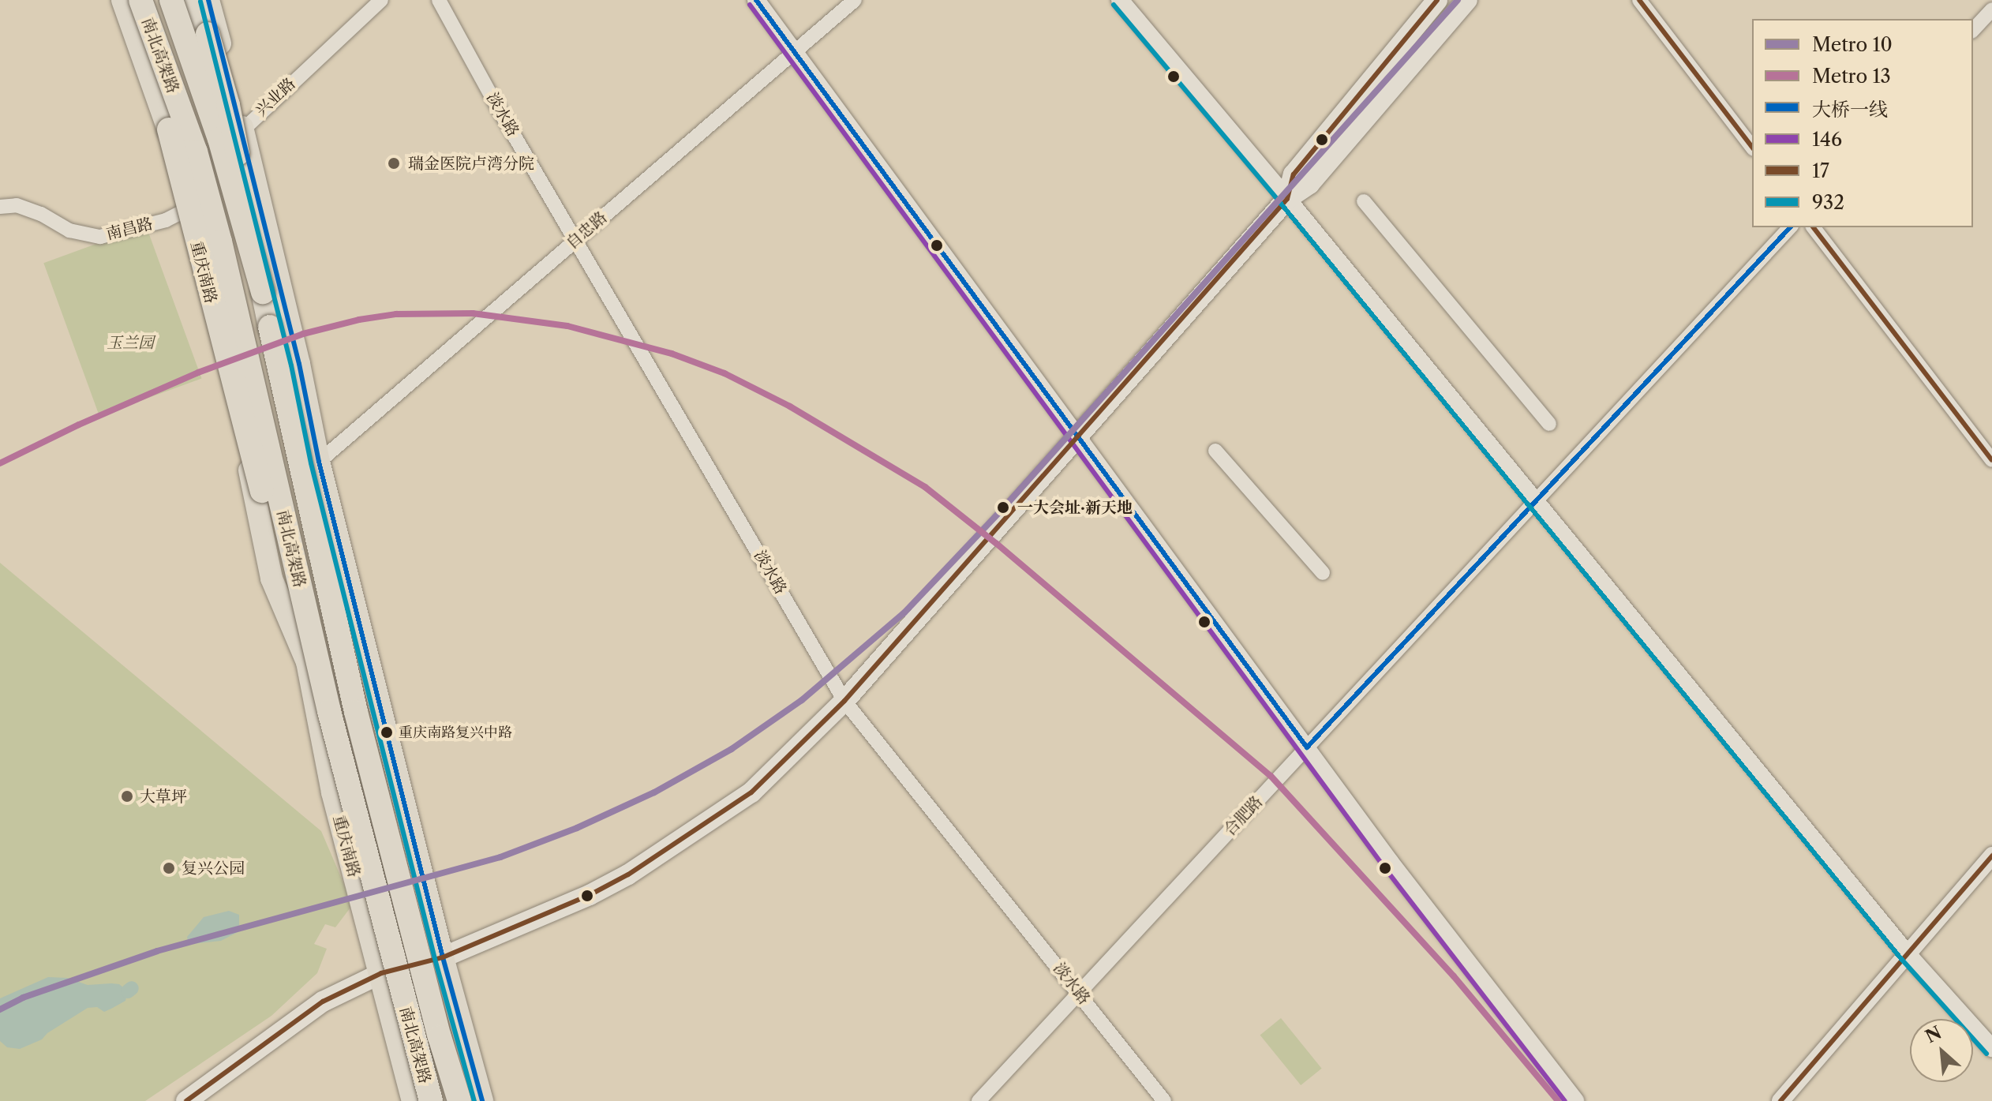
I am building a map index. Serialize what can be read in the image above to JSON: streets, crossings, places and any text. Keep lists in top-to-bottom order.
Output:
{
  "streets": {
    "highway": ["南北高架路"],
    "main road": ["重庆南路"],
    "street": [
      "兴业路",
      "淡水路",
      "南昌路",
      "自忠路",
      "合肥路"
    ]
  },
  "crossings": [
    ["南北高架路", "重庆南路"],
    ["兴业路", "南昌路"],
    ["兴业路", "重庆南路"],
    ["淡水路", "自忠路"],
    ["淡水路", "合肥路"],
    ["南昌路", "重庆南路"]
  ],
  "parks": ["玉兰园"],
  "places": [
    "瑞金医院卢湾分院",
    "一大会址·新天地",
    "重庆南路复兴中路",
    "大草坪",
    "复兴公园"
  ],
  "lines": [
    "metro line 10",
    "transit line 大桥一线",
    "transit line 17",
    "transit line 932",
    "transit line 146",
    "metro line 13"
  ],
  "legend": [
    "Metro 10",
    "Metro 13",
    "大桥一线",
    "146",
    "17",
    "932"
  ],
  "north": "top left"
}
